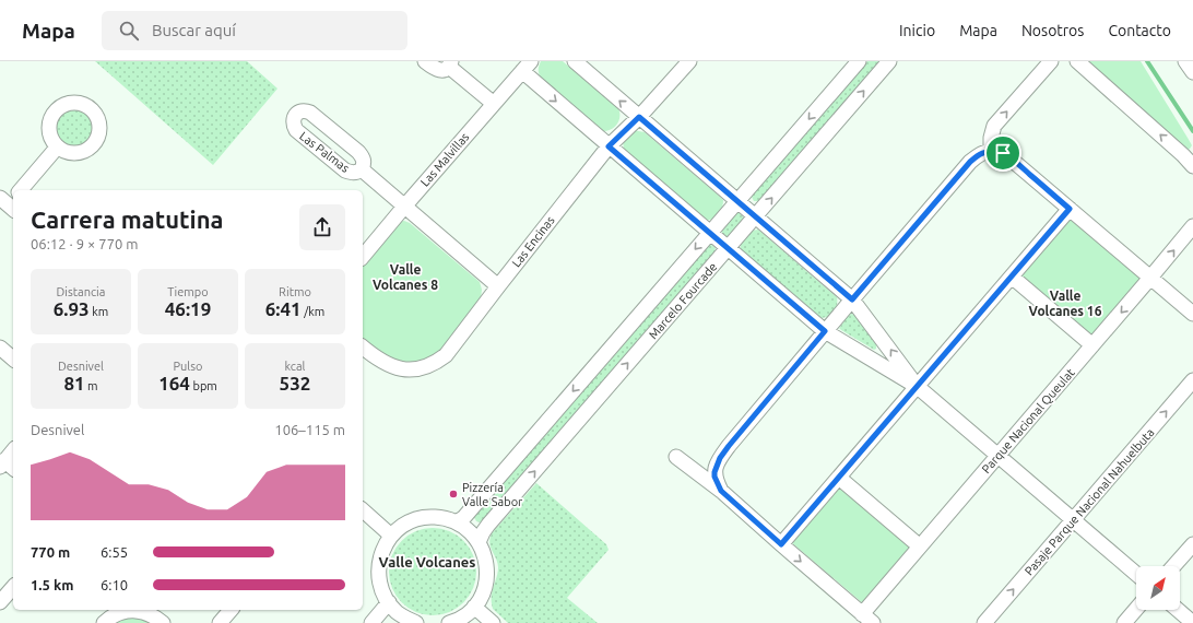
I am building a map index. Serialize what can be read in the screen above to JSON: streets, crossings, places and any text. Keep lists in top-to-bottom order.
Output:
{
  "streets": {
    "street": [
      "Las Palmas",
      "Las Malvillas",
      "Las Encinas",
      "Marcelo Fourcade",
      "Parque Nacional Queulat",
      "Pasaje Parque Nacional Nahuelbuta"
    ]
  },
  "crossings": [
    ["Las Palmas", "Las Malvillas"],
    ["Las Palmas", "Las Encinas"]
  ],
  "one_way": ["Pasaje Parque Nacional Nahuelbuta"],
  "districts": ["Valle Volcanes 8", "Valle Volcanes 16", "Valle Volcanes"],
  "places": ["Pizzería Valle Sabor"],
  "north": "top right",
  "page": {
    "header": "Mapa",
    "search": "Buscar aquí",
    "nav": [
      "Inicio",
      "Mapa",
      "Nosotros",
      "Contacto"
    ],
    "heading": ["Carrera matutina", "06:12 · 9 × 770 m"],
    "stats": [
      ["Distancia", "6.93 km"],
      ["Tiempo", "46:19"],
      ["Ritmo", "6:41 /km"],
      ["Desnivel", "81 m"],
      ["Pulso", "164 bpm"],
      ["kcal", "532"]
    ],
    "chart": ["Desnivel", "106–115 m"],
    "list": [
      {
        "name": "770 m",
        "note": "6:55"
      },
      {
        "name": "1.5 km",
        "note": "6:10"
      }
    ]
  }
}
